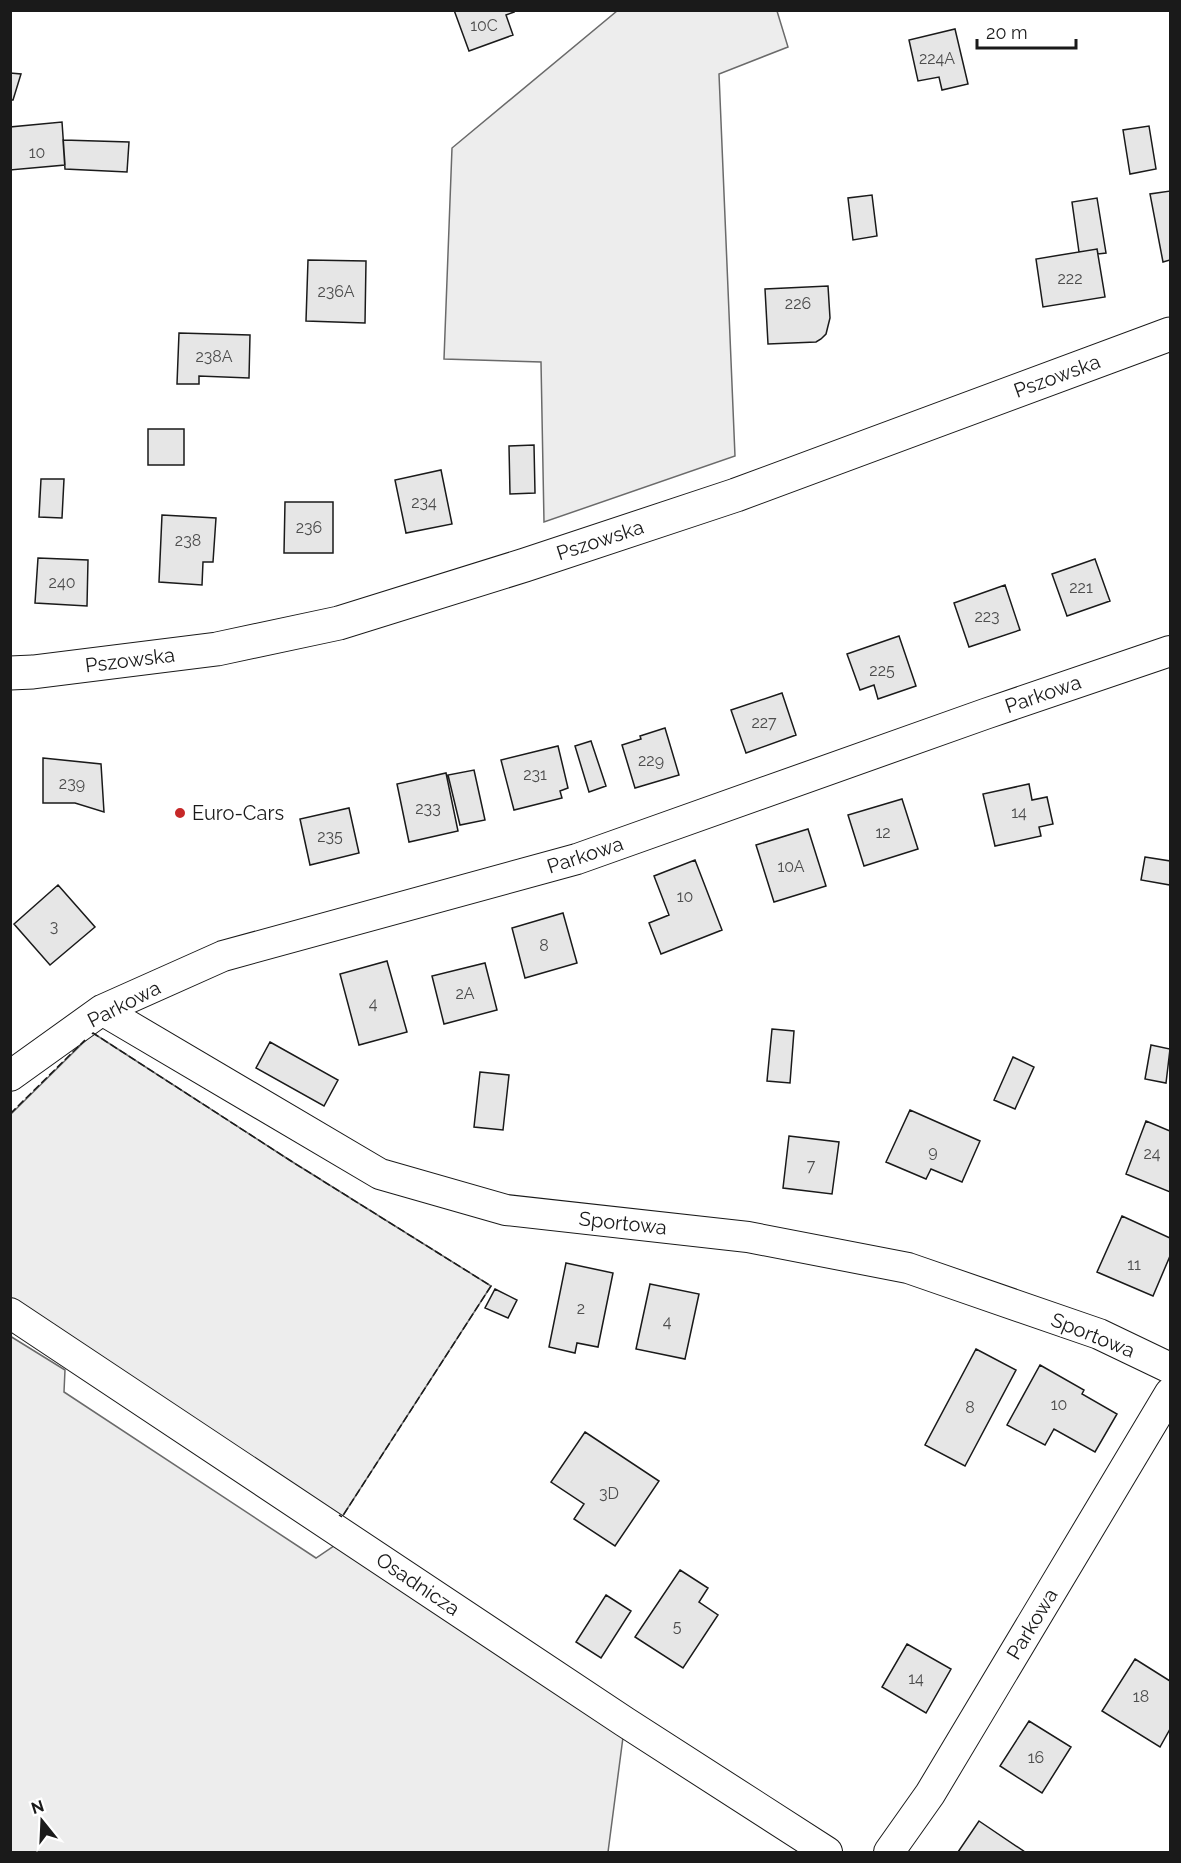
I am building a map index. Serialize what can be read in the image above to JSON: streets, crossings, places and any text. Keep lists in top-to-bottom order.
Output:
{
  "streets": {
    "main road": ["Pszowska"],
    "street": ["Parkowa", "Sportowa", "Osadnicza"]
  },
  "crossings": [
    ["Parkowa", "Sportowa"]
  ],
  "places": ["Euro-Cars"],
  "house_numbers": [
    "10C",
    "224A",
    "10",
    "222",
    "236A",
    "226",
    "238A",
    "234",
    "236",
    "238",
    "240",
    "221",
    "223",
    "225",
    "227",
    "229",
    "231",
    "239",
    "233",
    "14",
    "12",
    "235",
    "10A",
    "10",
    "3",
    "8",
    "2A",
    "4",
    "9",
    "24",
    "7",
    "11",
    "2",
    "4",
    "10",
    "8",
    "3D",
    "5",
    "14",
    "18",
    "16"
  ],
  "scale_bar": "20 m",
  "north": "top"
}
